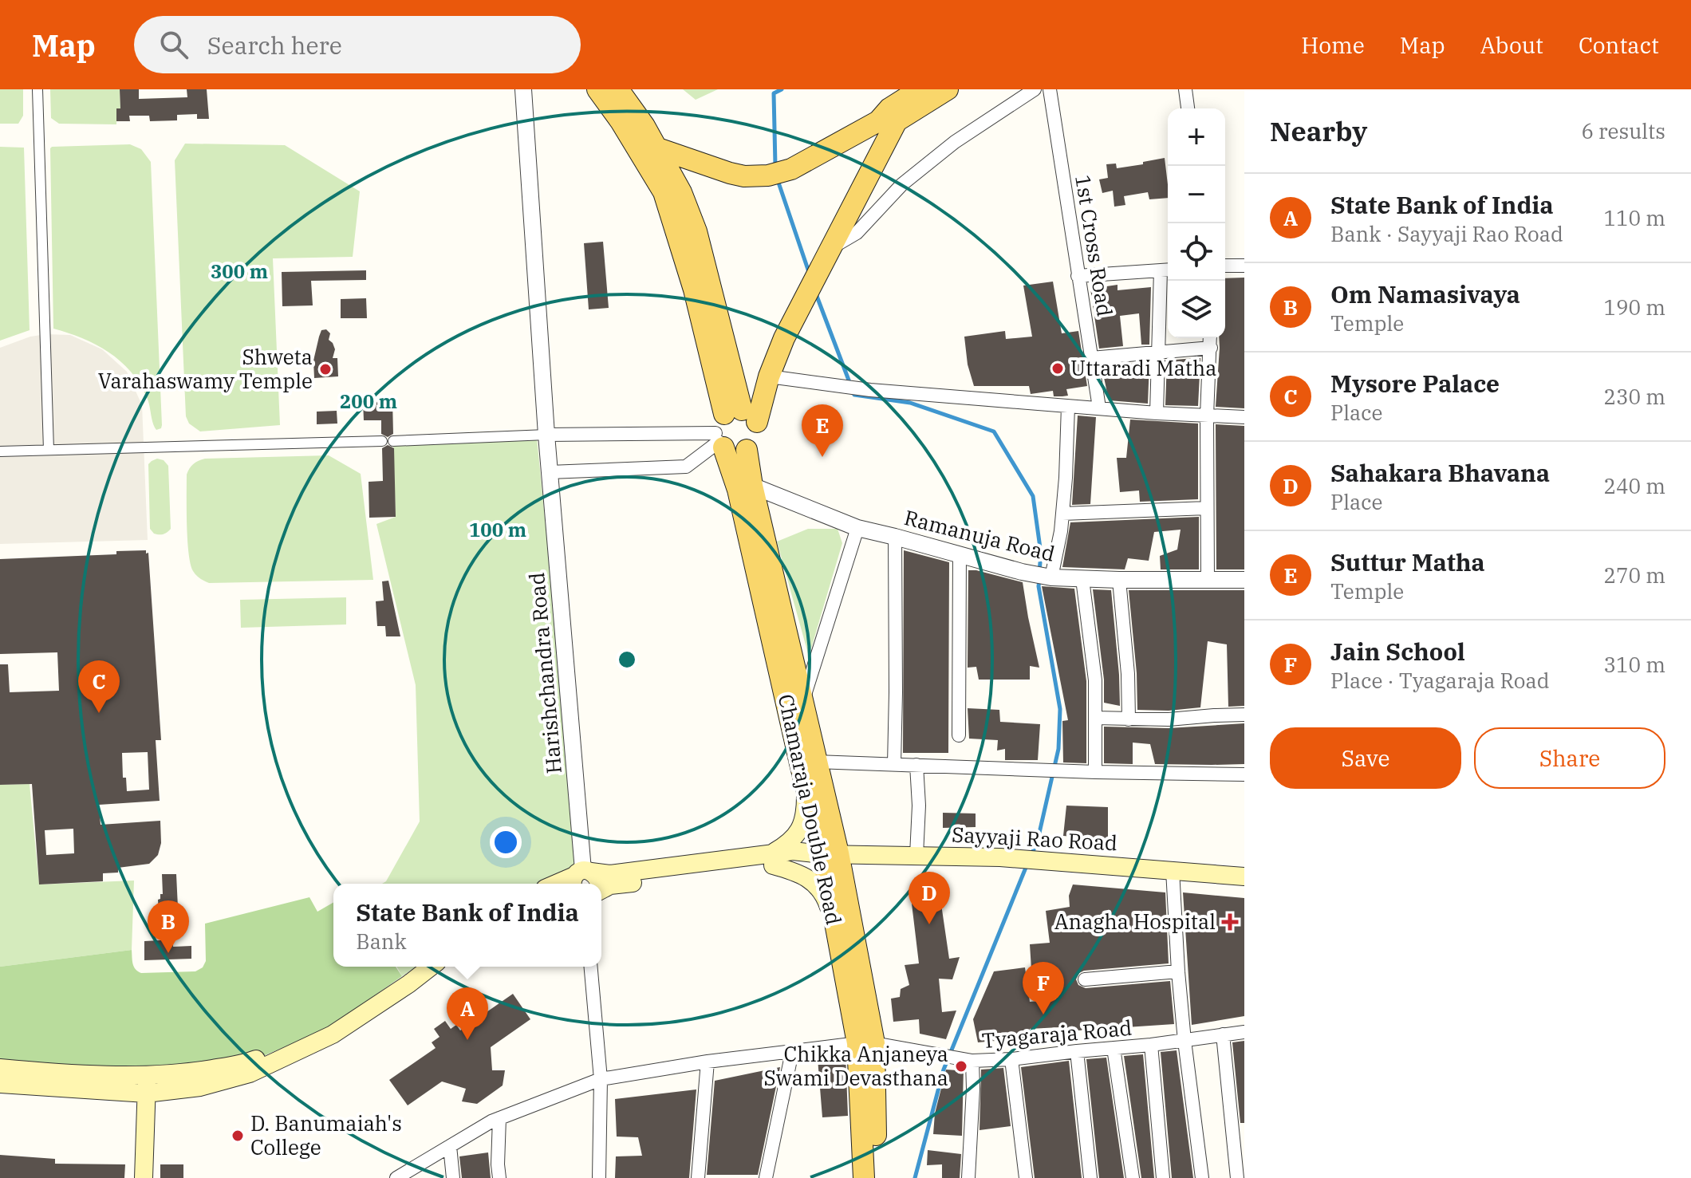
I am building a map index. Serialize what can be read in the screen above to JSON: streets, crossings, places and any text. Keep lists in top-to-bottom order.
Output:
{
  "streets": {
    "main road": ["Chamaraja Double Road", "Sayyaji Rao Road"],
    "street": [
      "1st Cross Road",
      "Ramanuja Road",
      "Harishchandra Road",
      "Tyagaraja Road"
    ]
  },
  "crossings": [
    ["Harishchandra Road", "Sayyaji Rao Road"],
    ["Chamaraja Double Road", "Sayyaji Rao Road"],
    ["Chamaraja Double Road", "Tyagaraja Road"]
  ],
  "places": {
    "other": [
      "Uttaradi Matha",
      "Shweta Varahaswamy Temple",
      "Chikka Anjaneya Swami Devasthana",
      "D. Banumaiah's College"
    ],
    "health": ["Anagha Hospital"]
  },
  "page": {
    "header": "Map",
    "search": "Search here",
    "nav": [
      "Home",
      "Map",
      "About",
      "Contact"
    ],
    "heading": ["Nearby", "6 results"],
    "map_buttons": ["+", "−"],
    "list": [
      {
        "mark": "A",
        "name": "State Bank of India",
        "note": "Bank · Sayyaji Rao Road",
        "value": "110 m"
      },
      {
        "mark": "B",
        "name": "Om Namasivaya",
        "note": "Temple",
        "value": "190 m"
      },
      {
        "mark": "C",
        "name": "Mysore Palace",
        "note": "Place",
        "value": "230 m"
      },
      {
        "mark": "D",
        "name": "Sahakara Bhavana",
        "note": "Place",
        "value": "240 m"
      },
      {
        "mark": "E",
        "name": "Suttur Matha",
        "note": "Temple",
        "value": "270 m"
      },
      {
        "mark": "F",
        "name": "Jain School",
        "note": "Place · Tyagaraja Road",
        "value": "310 m"
      }
    ],
    "pins": [
      "E",
      "C",
      "D",
      "B",
      "F",
      "A"
    ],
    "buttons": ["Save", "Share"],
    "popup": ["State Bank of India", "Bank"]
  },
  "rings": ["300 m", "200 m", "100 m"]
}
